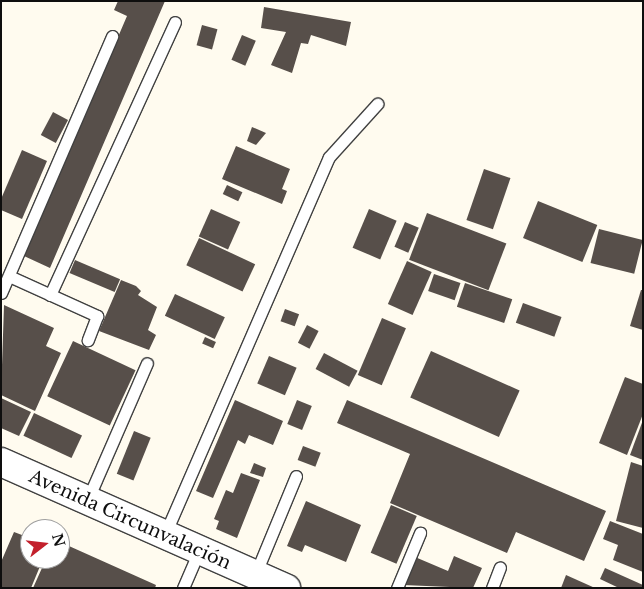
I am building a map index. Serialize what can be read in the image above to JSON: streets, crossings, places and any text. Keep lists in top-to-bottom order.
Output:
{
  "streets": {
    "street": ["Avenida Circunvalación"]
  },
  "north": "right"
}
